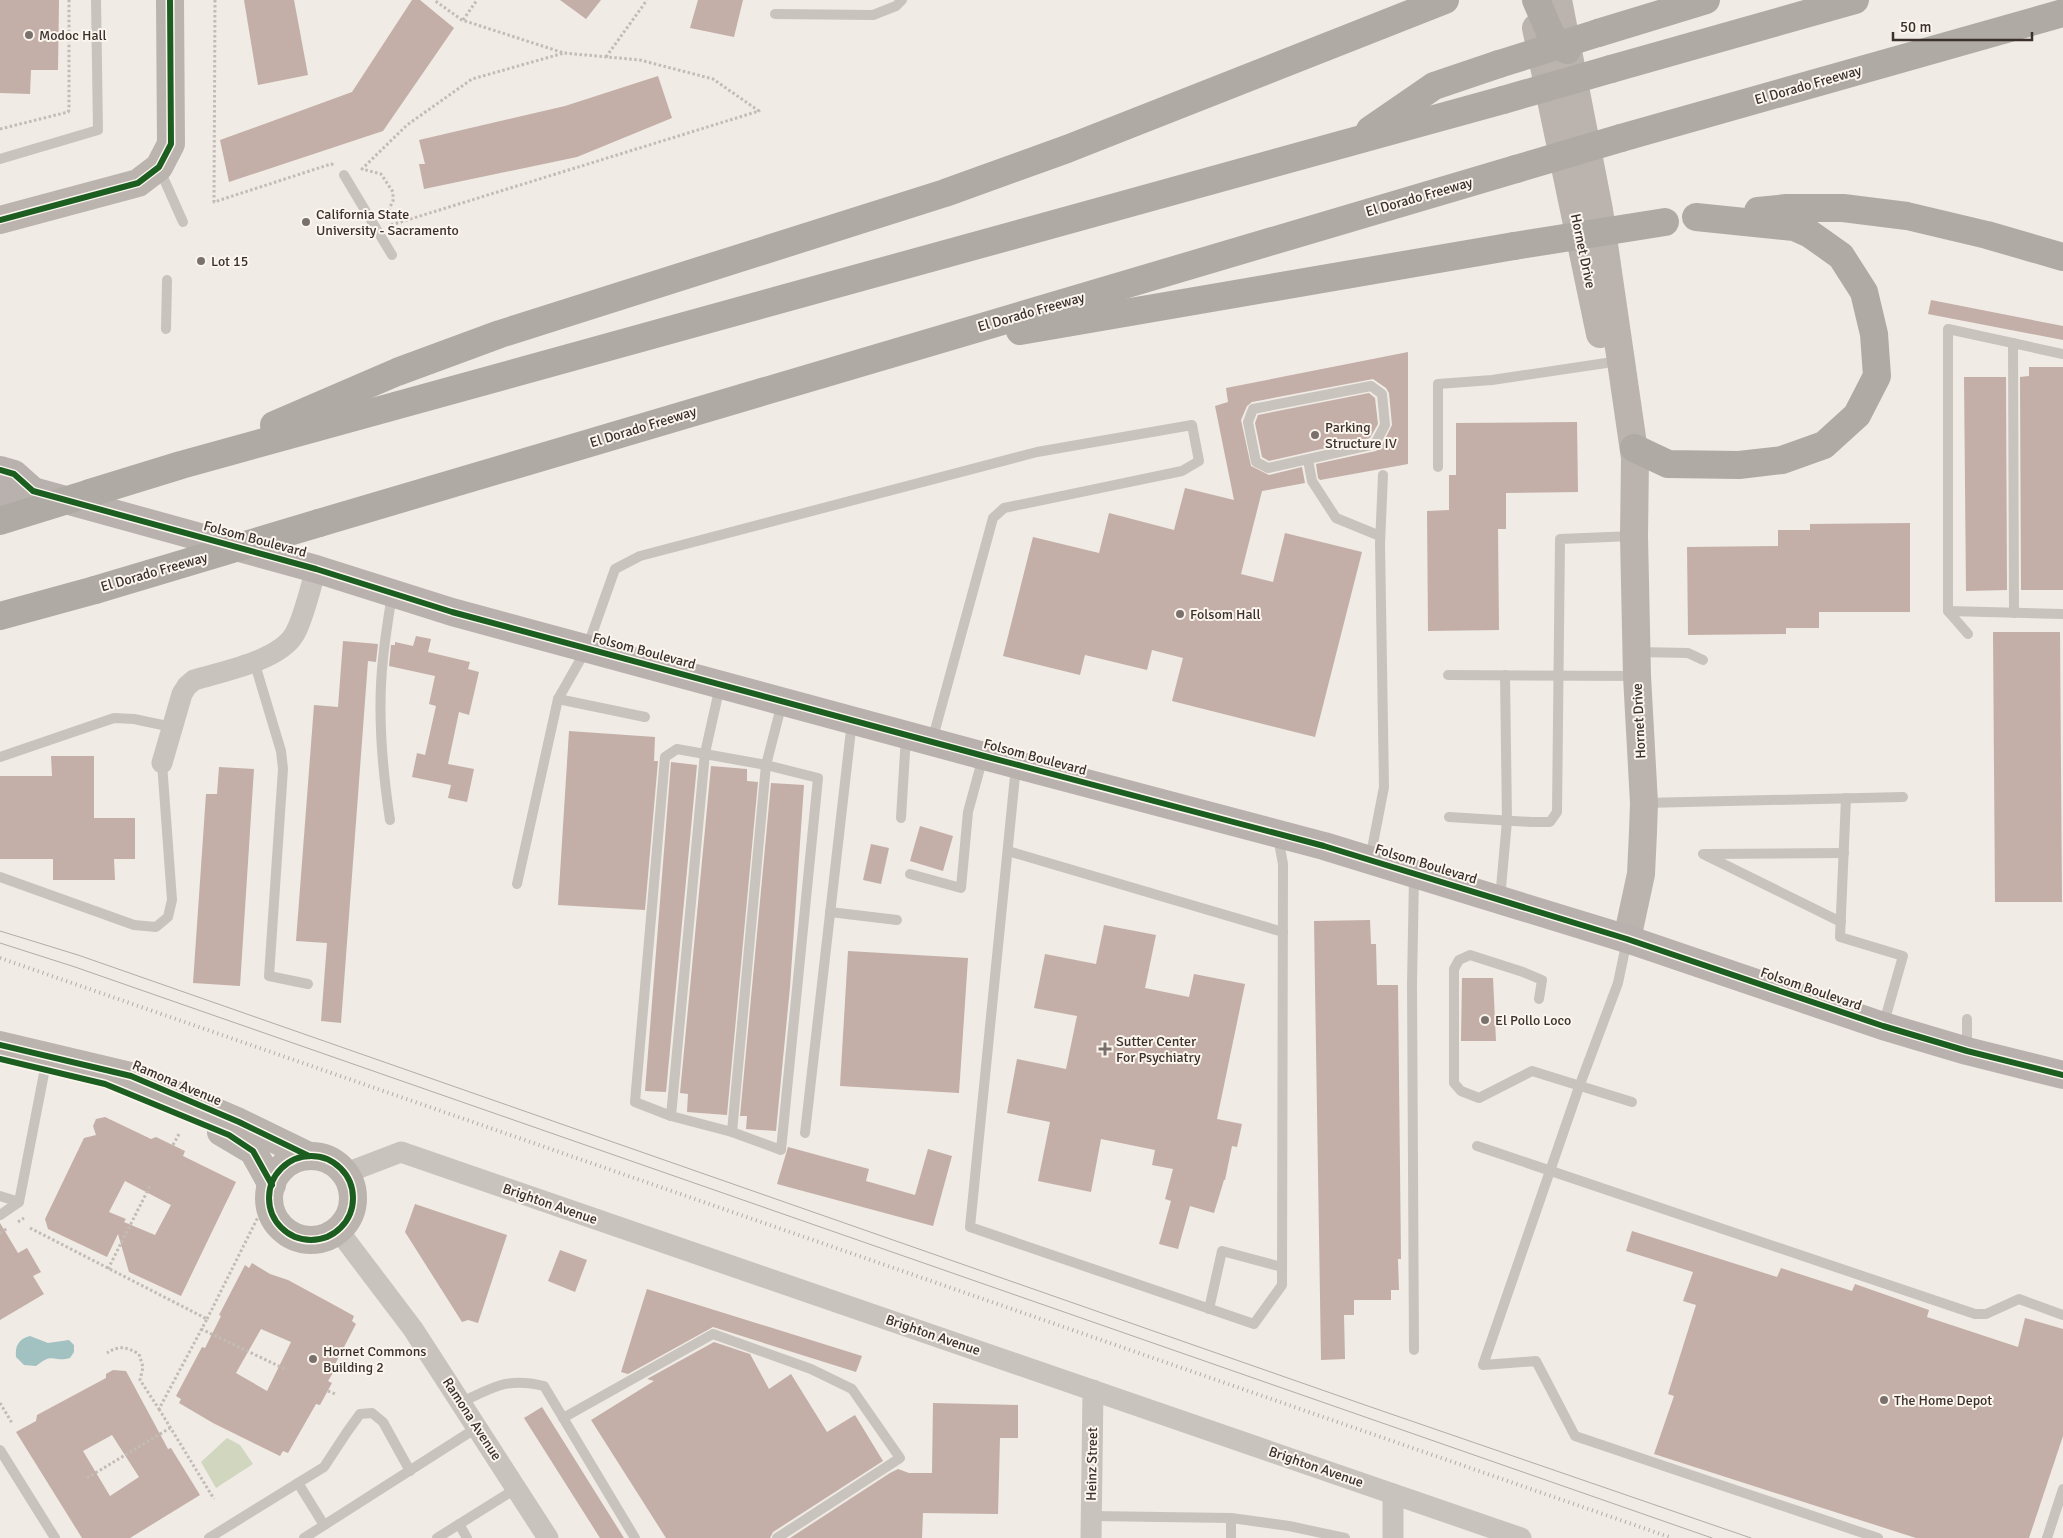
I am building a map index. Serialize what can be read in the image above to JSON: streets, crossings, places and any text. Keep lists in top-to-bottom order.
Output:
{
  "streets": {
    "highway": ["El Dorado Freeway"],
    "main road": ["Folsom Boulevard"],
    "street": [
      "Hornet Drive",
      "Ramona Avenue",
      "Brighton Avenue",
      "Heinz Street"
    ]
  },
  "crossings": [
    ["Hornet Drive", "Folsom Boulevard"],
    ["Ramona Avenue", "Brighton Avenue"],
    ["Brighton Avenue", "Heinz Street"]
  ],
  "places": {
    "other": [
      "Modoc Hall",
      "California State University - Sacramento",
      "Lot 15",
      "Parking Structure IV",
      "Folsom Hall",
      "El Pollo Loco",
      "Hornet Commons Building 2",
      "The Home Depot"
    ],
    "health": ["Sutter Center For Psychiatry"]
  },
  "scale_bar": "50 m"
}
